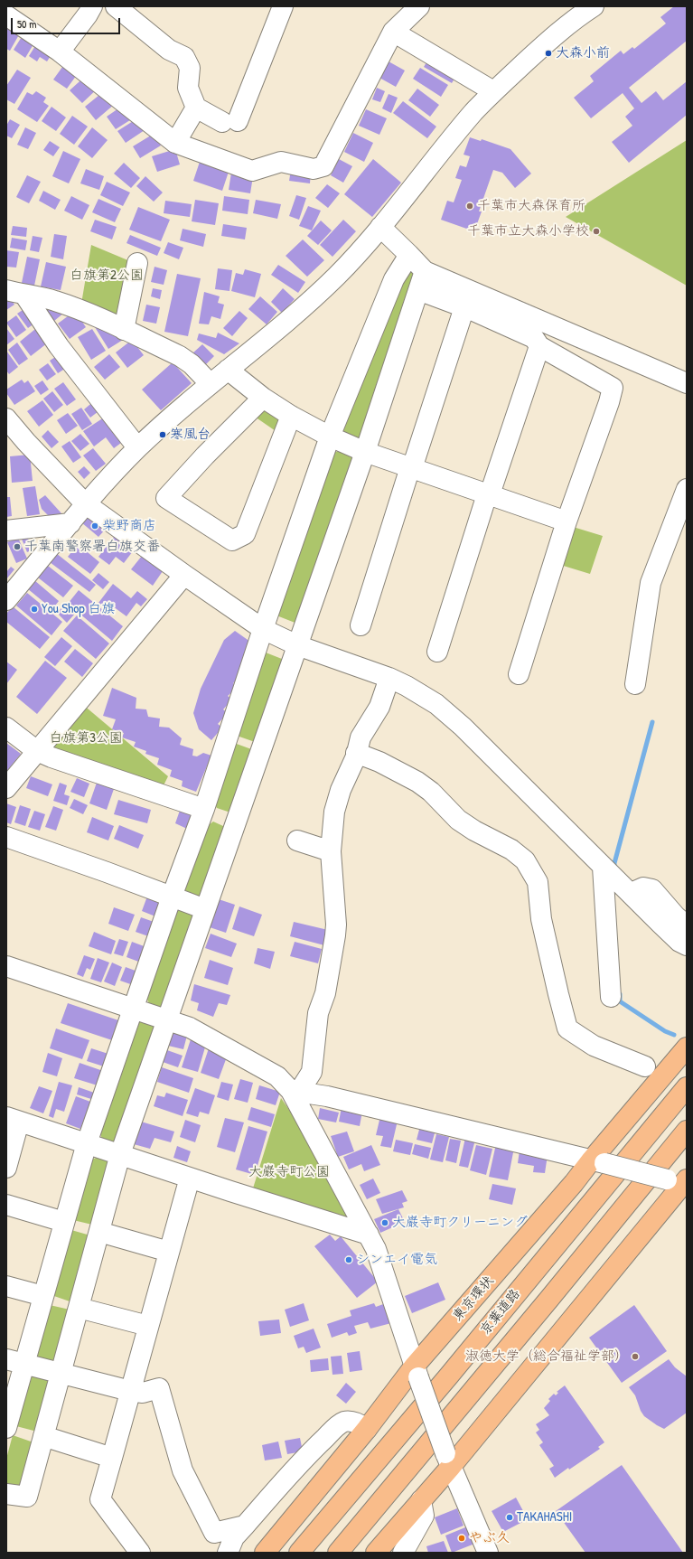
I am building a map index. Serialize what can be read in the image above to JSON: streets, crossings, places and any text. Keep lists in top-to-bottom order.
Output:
{
  "streets": {
    "highway": ["東京環状", "京葉道路"]
  },
  "parks": ["白旗第2公園", "白旗第3公園", "大巌寺町公園"],
  "places": [
    "大森小前",
    "千葉市大森保育所",
    "千葉市立大森小学校",
    "寒風台",
    "柴野商店",
    "千葉南警察署白旗交番",
    "You Shop 白旗",
    "大巌寺町クリーニング",
    "シンエイ電気",
    "淑徳大学（総合福祉学部）",
    "TAKAHASHI",
    "やぶ久"
  ],
  "scale_bar": "50 m"
}
